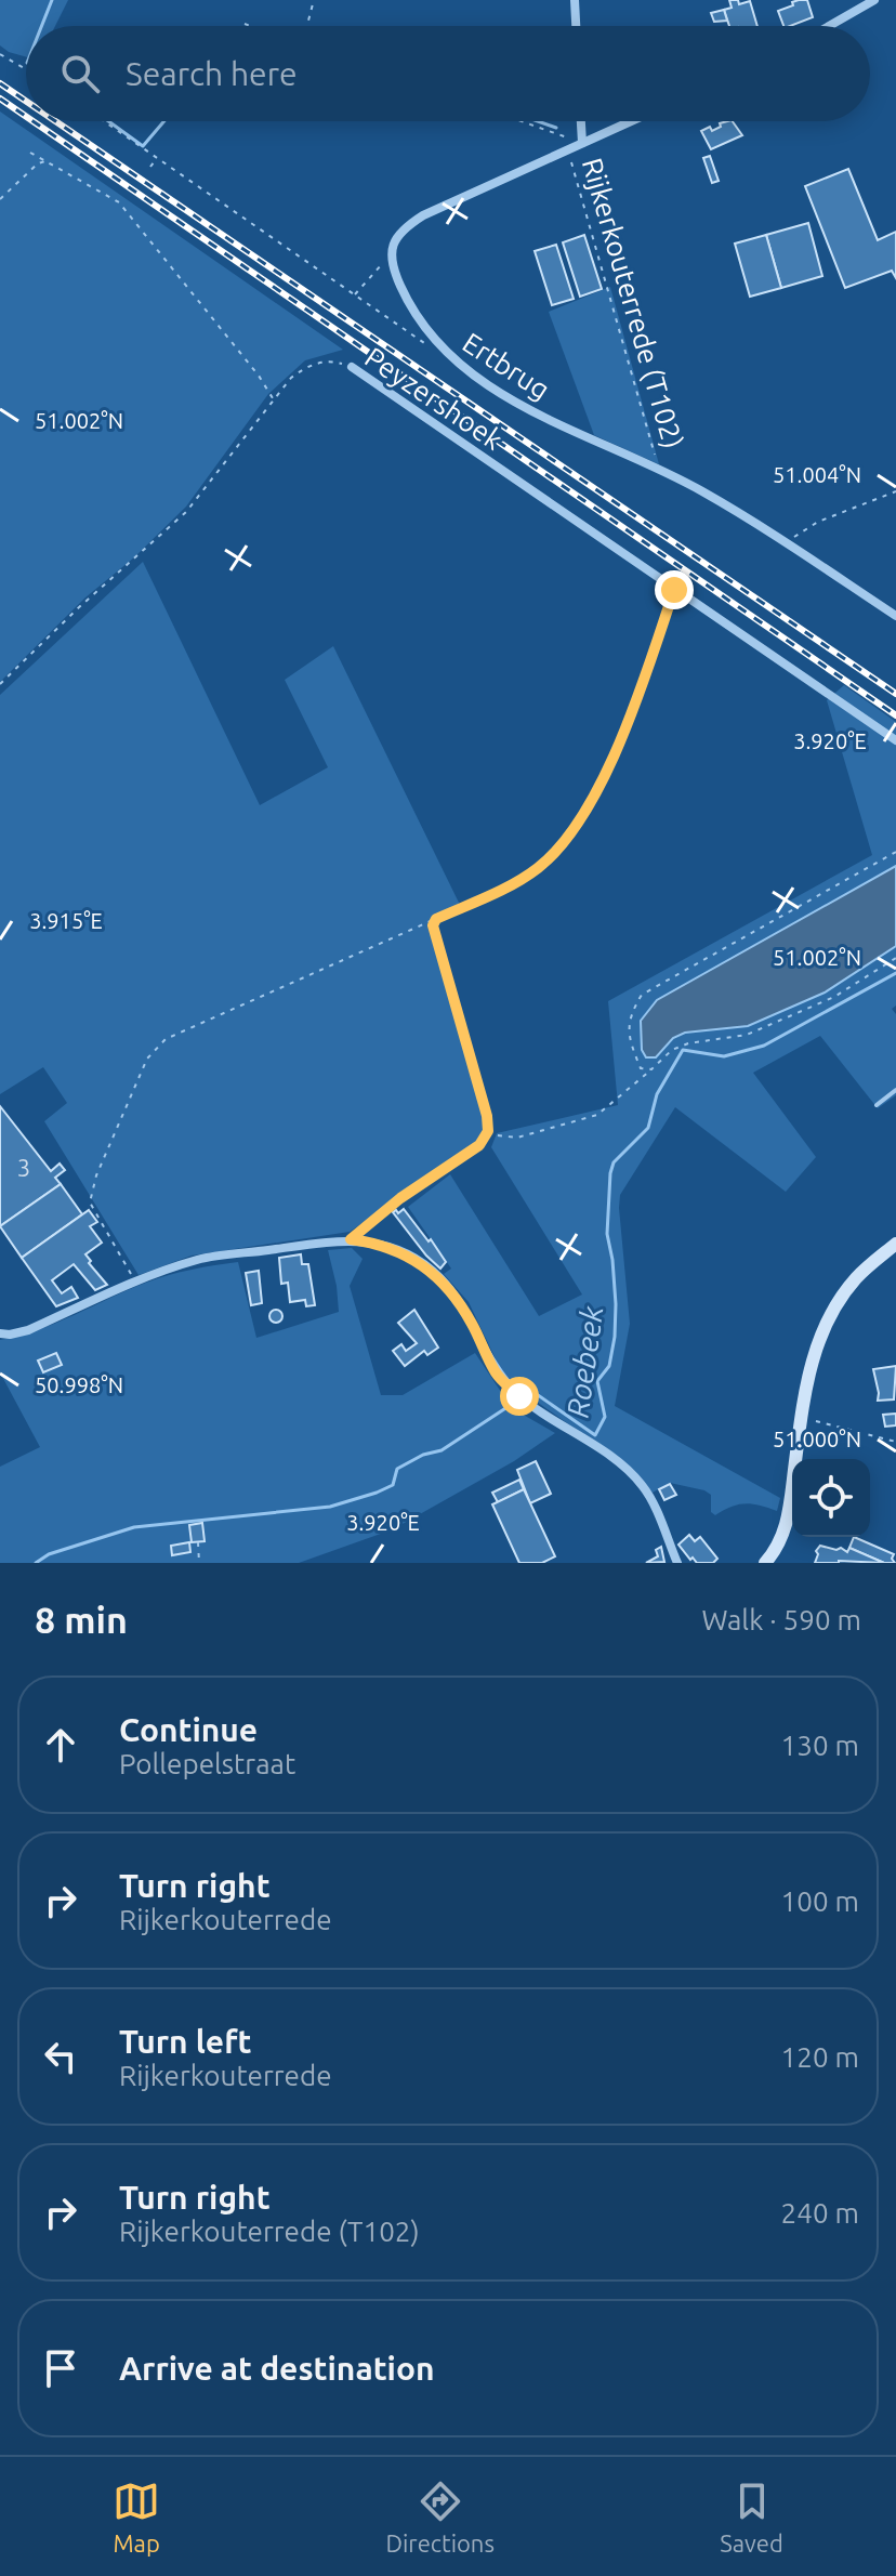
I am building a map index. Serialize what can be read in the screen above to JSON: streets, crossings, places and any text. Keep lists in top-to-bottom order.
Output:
{
  "streets": {
    "street": ["Ertbrug", "Peyzershoek"],
    "path": ["Rijkerkouterrede (T102)"]
  },
  "crossings": [
    ["Rijkerkouterrede (T102)", "Ertbrug"]
  ],
  "water": ["Roebeek"],
  "house_numbers": ["3"],
  "page": {
    "search": "Search here",
    "heading": ["8 min", "Walk · 590 m"],
    "list": [
      ["Continue", "Pollepelstraat", "130 m"],
      ["Turn right", "Rijkerkouterrede", "100 m"],
      ["Turn left", "Rijkerkouterrede", "120 m"],
      ["Turn right", "Rijkerkouterrede (T102)", "240 m"],
      "Arrive at destination"
    ],
    "nav": ["Map", "Directions", "Saved"]
  },
  "coordinates": [
    "51.002°N",
    "51.004°N",
    "3.920°E",
    "3.915°E",
    "50.998°N",
    "51.000°N"
  ]
}
